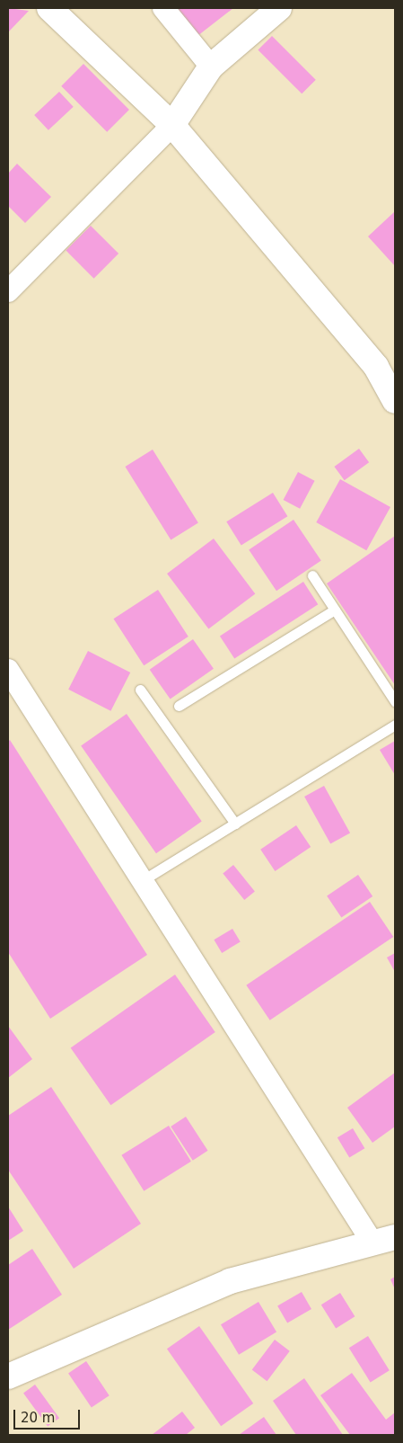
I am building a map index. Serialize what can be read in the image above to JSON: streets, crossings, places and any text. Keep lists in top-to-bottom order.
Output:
{
  "scale_bar": "20 m"
}
